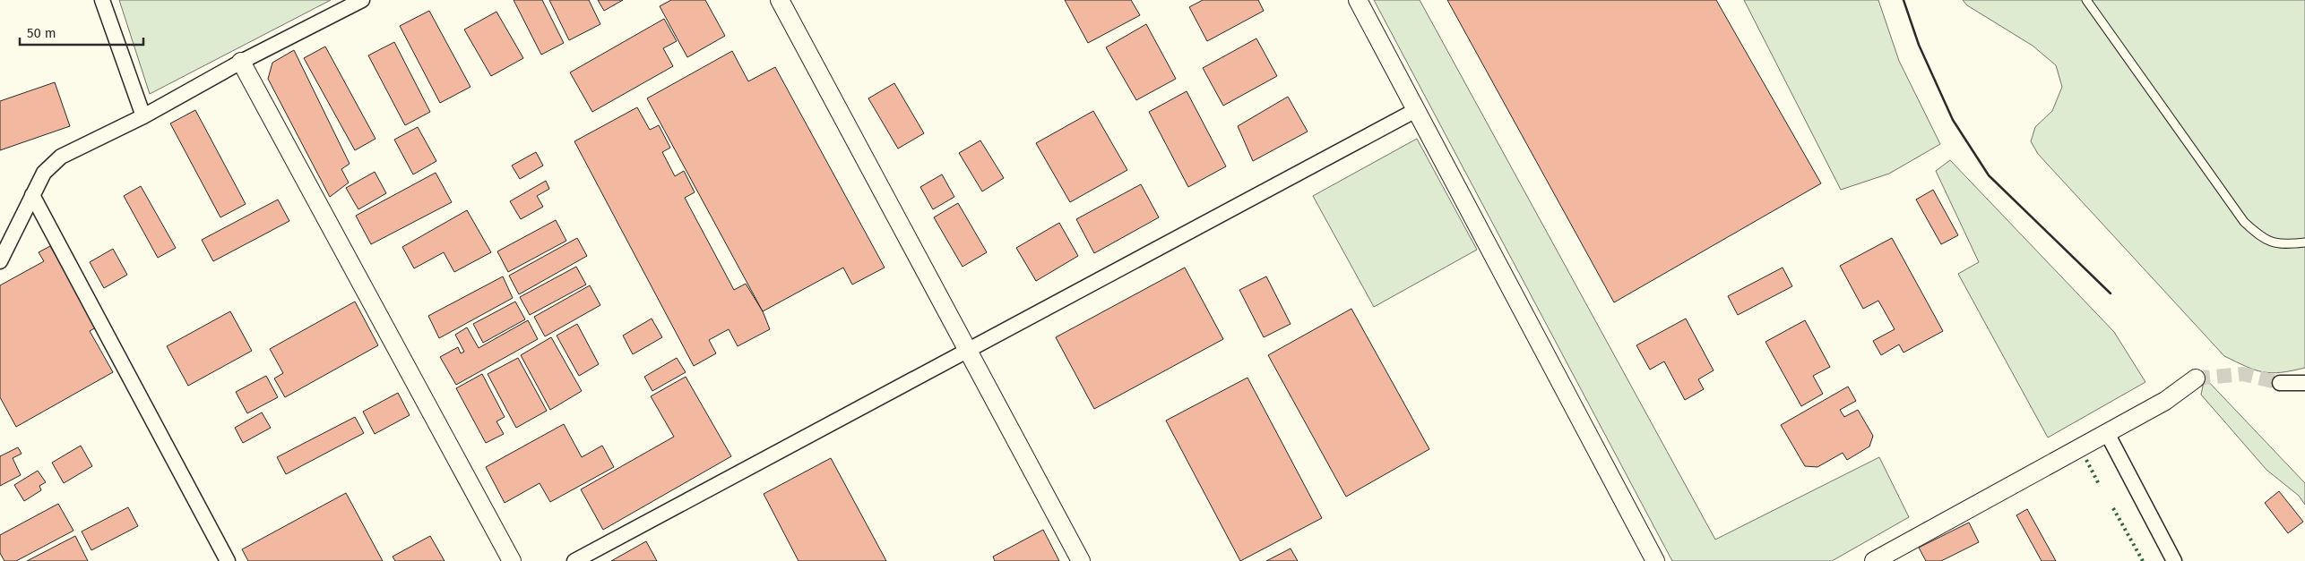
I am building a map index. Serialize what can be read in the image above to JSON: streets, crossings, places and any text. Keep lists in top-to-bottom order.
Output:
{
  "scale_bar": "50 m"
}
